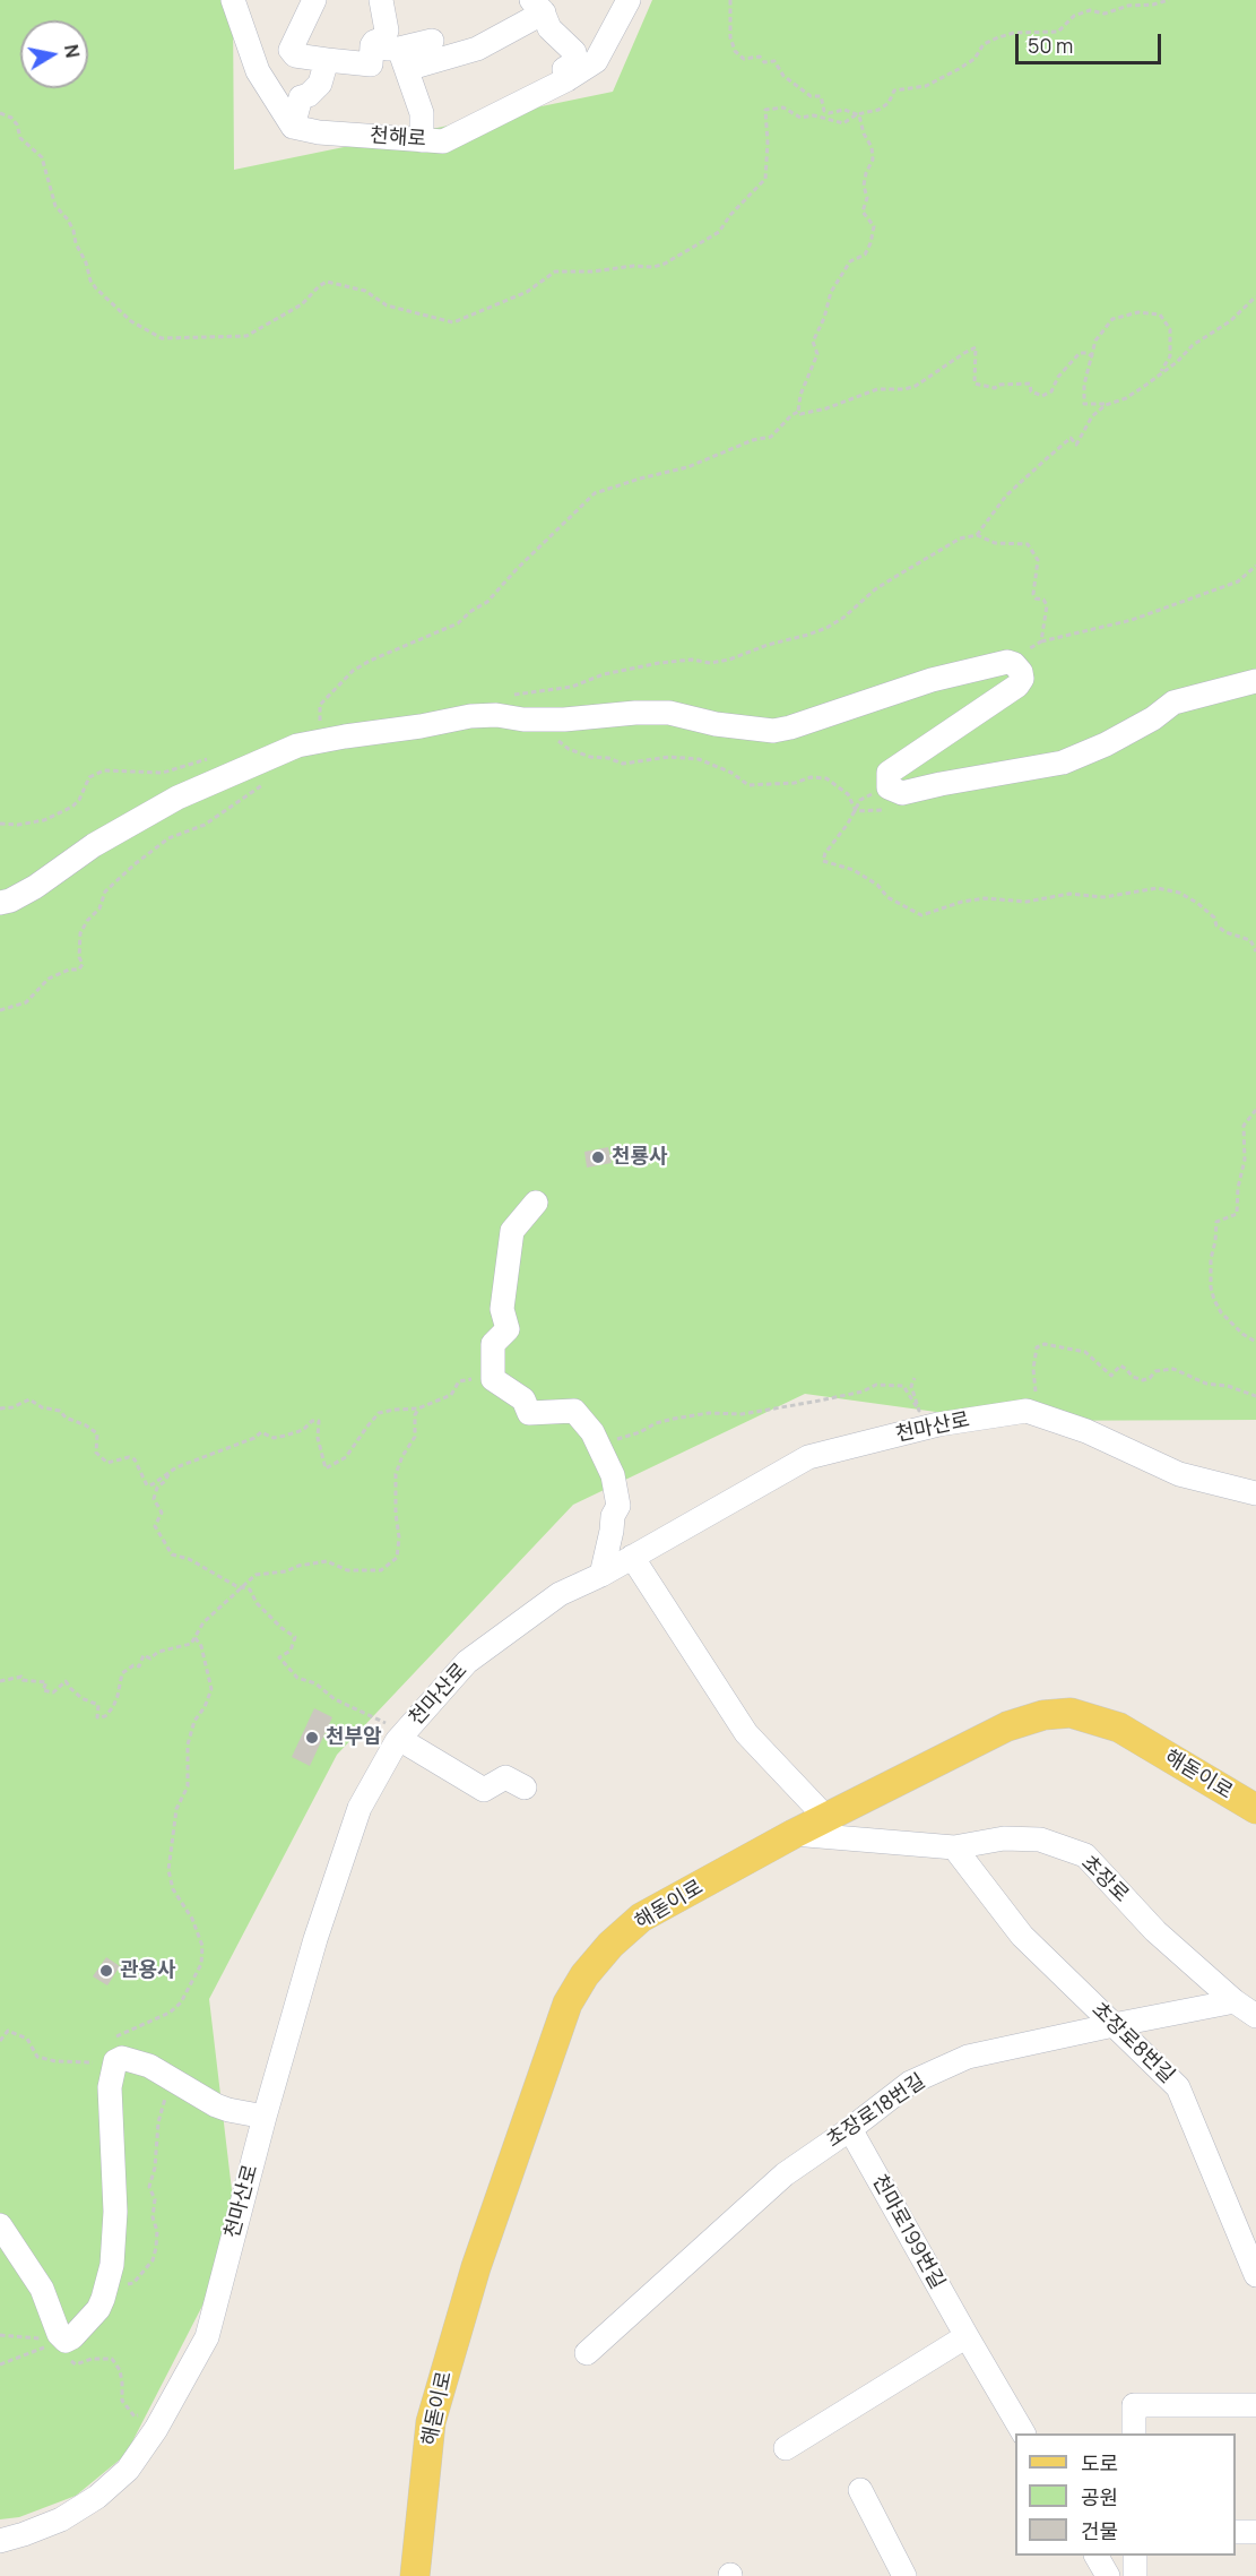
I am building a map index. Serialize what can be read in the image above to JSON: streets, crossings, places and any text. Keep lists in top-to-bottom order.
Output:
{
  "streets": {
    "main road": ["해돋이로"],
    "street": [
      "천해로",
      "천마산로",
      "초장로",
      "초장로8번길",
      "초장로18번길",
      "천마로199번길"
    ]
  },
  "crossings": [
    ["해돋이로", "초장로"],
    ["초장로", "초장로8번길"],
    ["초장로", "초장로18번길"],
    ["초장로8번길", "초장로18번길"],
    ["초장로18번길", "천마로199번길"]
  ],
  "places": ["천룡사", "천부암", "관용사"],
  "legend": ["도로", "공원", "건물"],
  "scale_bar": "50 m",
  "north": "right"
}
